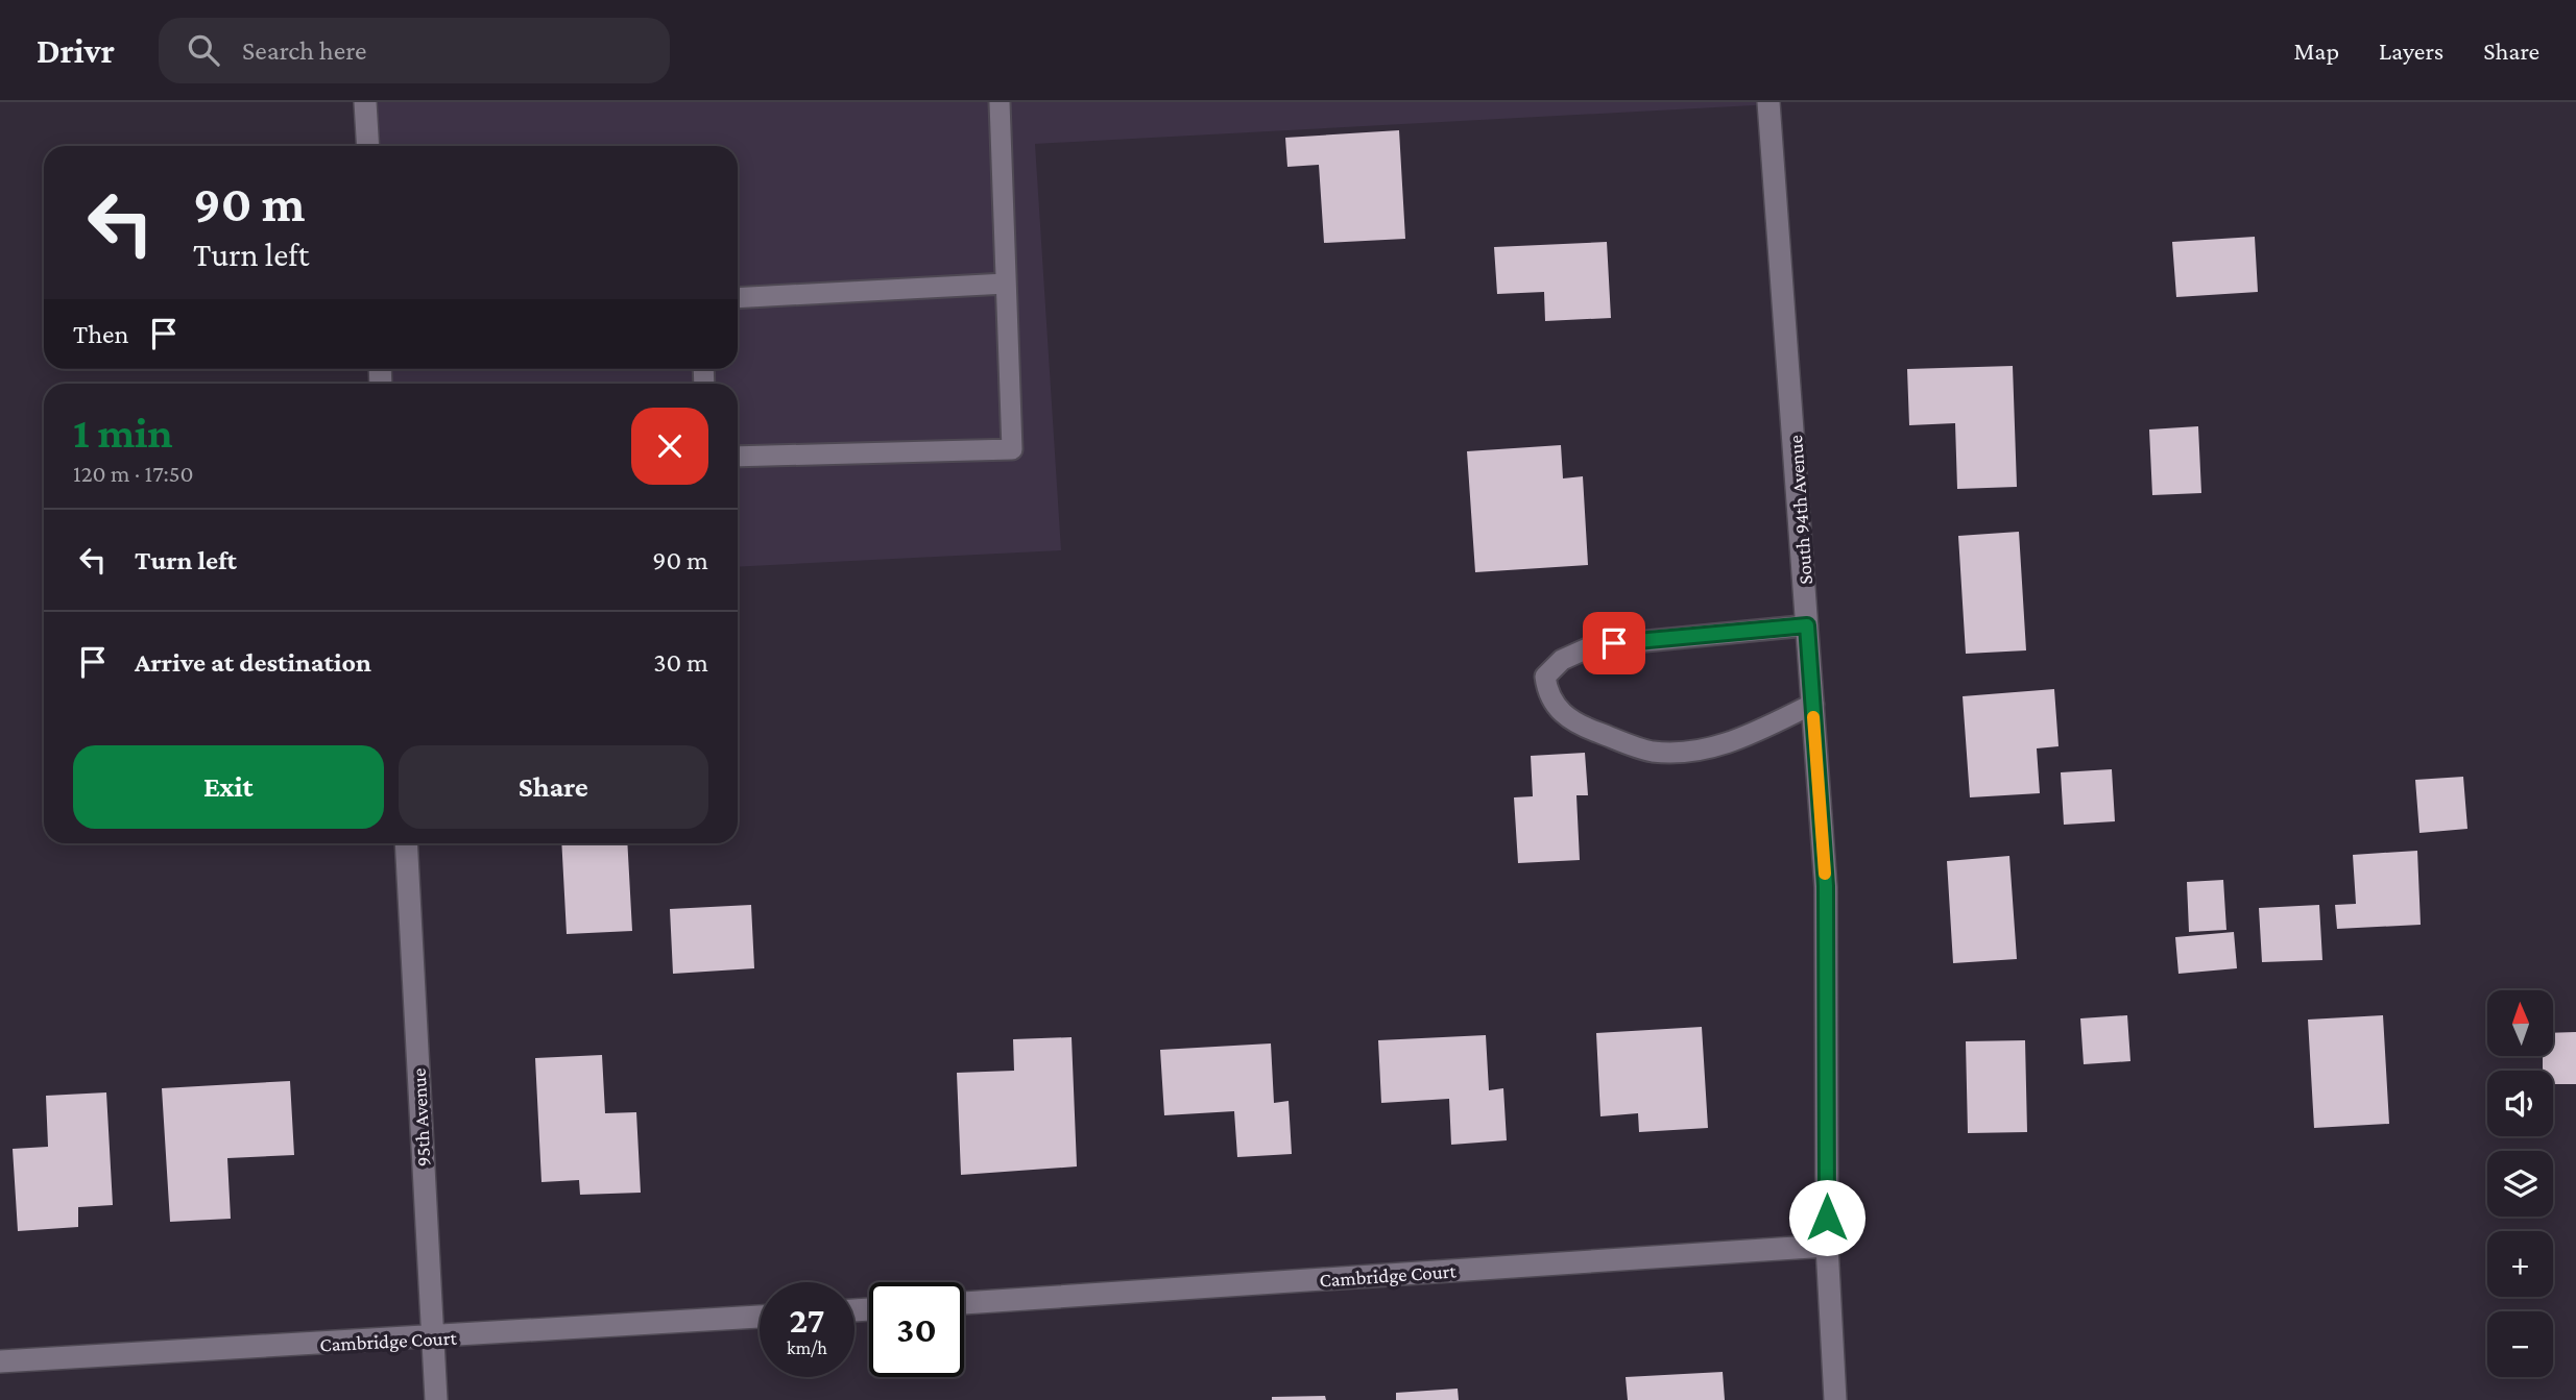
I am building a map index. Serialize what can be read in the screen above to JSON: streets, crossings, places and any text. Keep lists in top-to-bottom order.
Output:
{
  "streets": {
    "street": ["South 94th Avenue", "95th Avenue", "Cambridge Court"]
  },
  "crossings": [
    ["South 94th Avenue", "Cambridge Court"],
    ["95th Avenue", "Cambridge Court"]
  ],
  "north": "top",
  "page": {
    "header": "Drivr",
    "search": "Search here",
    "nav": ["Map", "Layers", "Share"],
    "turn": ["90 m", "Turn left"],
    "then": "Then",
    "heading": ["1 min", "120 m · 17:50"],
    "list": [
      {
        "name": "Turn left",
        "value": "90 m"
      },
      {
        "name": "Arrive at destination",
        "value": "30 m"
      }
    ],
    "buttons": ["Exit", "Share"],
    "map_buttons": ["+", "−"],
    "speed": "27 km/h",
    "limit": "30"
  }
}
